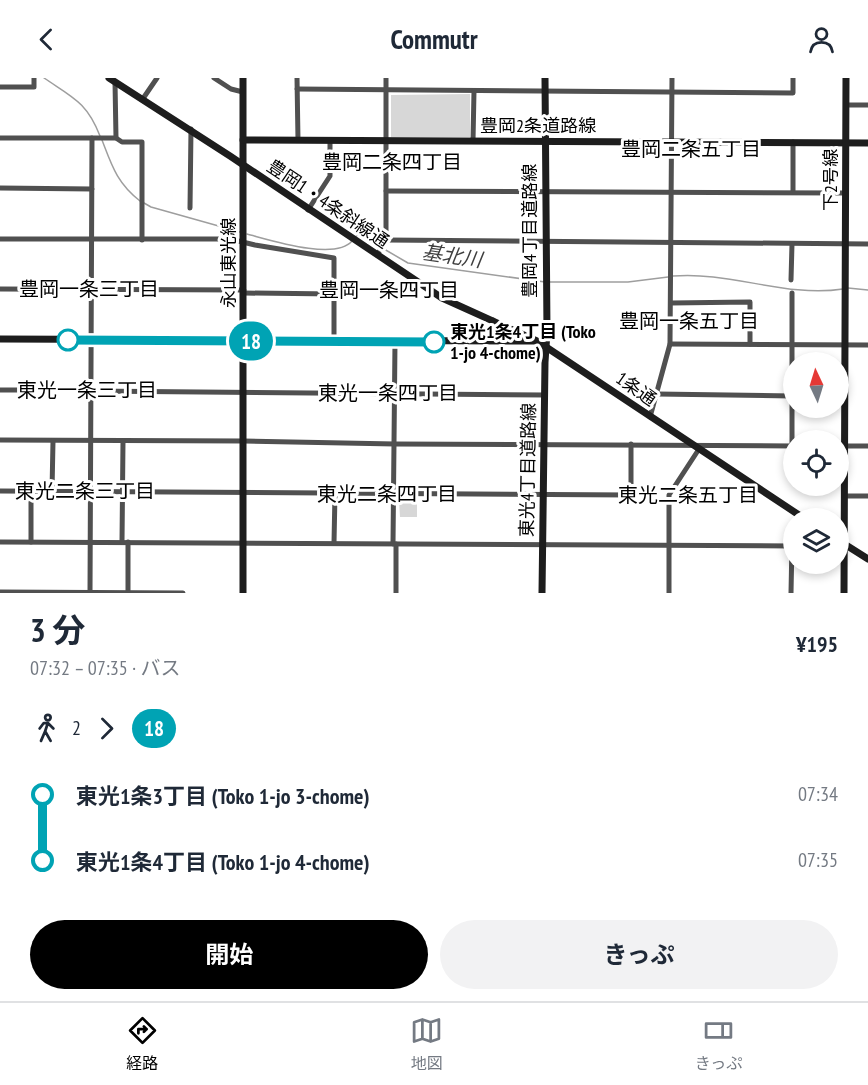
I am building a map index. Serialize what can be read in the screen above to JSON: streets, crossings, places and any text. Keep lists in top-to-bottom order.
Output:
{
  "streets": {
    "street": [
      "豊岡2条道路線",
      "下2号線",
      "豊岡1・4条斜線通",
      "豊岡4丁目道路線",
      "永山東光線",
      "1条通",
      "東光4丁目道路線"
    ]
  },
  "crossings": [
    ["豊岡2条道路線", "下2号線"],
    ["豊岡2条道路線", "豊岡4丁目道路線"],
    ["豊岡2条道路線", "永山東光線"],
    ["豊岡1・4条斜線通", "永山東光線"],
    ["豊岡1・4条斜線通", "1条通"],
    ["豊岡4丁目道路線", "1条通"],
    ["豊岡4丁目道路線", "東光4丁目道路線"],
    ["1条通", "東光4丁目道路線"]
  ],
  "districts": [
    "豊岡二条五丁目",
    "豊岡二条四丁目",
    "豊岡一条三丁目",
    "豊岡一条四丁目",
    "豊岡一条五丁目",
    "東光一条三丁目",
    "東光一条四丁目",
    "東光二条三丁目",
    "東光二条四丁目",
    "東光二条五丁目"
  ],
  "water": ["基北川"],
  "places": ["東光1条4丁目 (Toko 1-jo 4-chome)"],
  "lines": ["bus line 18"],
  "north": "top",
  "page": {
    "header": "Commutr",
    "on_map": "18",
    "heading": ["3 分", "07:32 – 07:35 · バス", "¥195"],
    "legs": ["2", "18"],
    "list": [
      {
        "name": "東光1条3丁目 (Toko 1-jo 3-chome)",
        "value": "07:34"
      },
      {
        "name": "東光1条4丁目 (Toko 1-jo 4-chome)",
        "value": "07:35"
      }
    ],
    "buttons": ["開始", "きっぷ"],
    "tabs": ["経路", "地図", "きっぷ"]
  }
}
